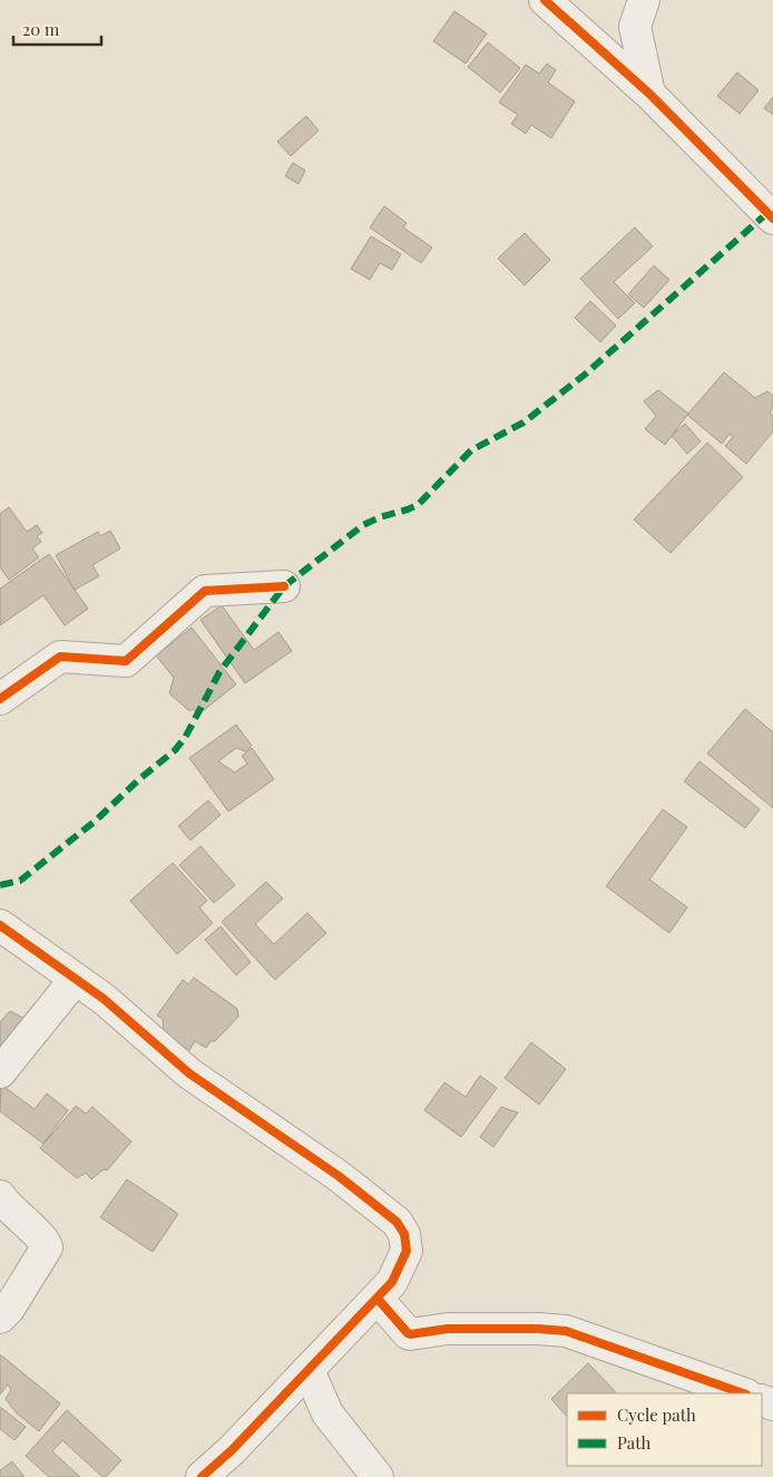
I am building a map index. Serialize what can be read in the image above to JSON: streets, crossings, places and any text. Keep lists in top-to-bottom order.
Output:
{
  "legend": ["Cycle path", "Path"],
  "scale_bar": "20 m"
}
